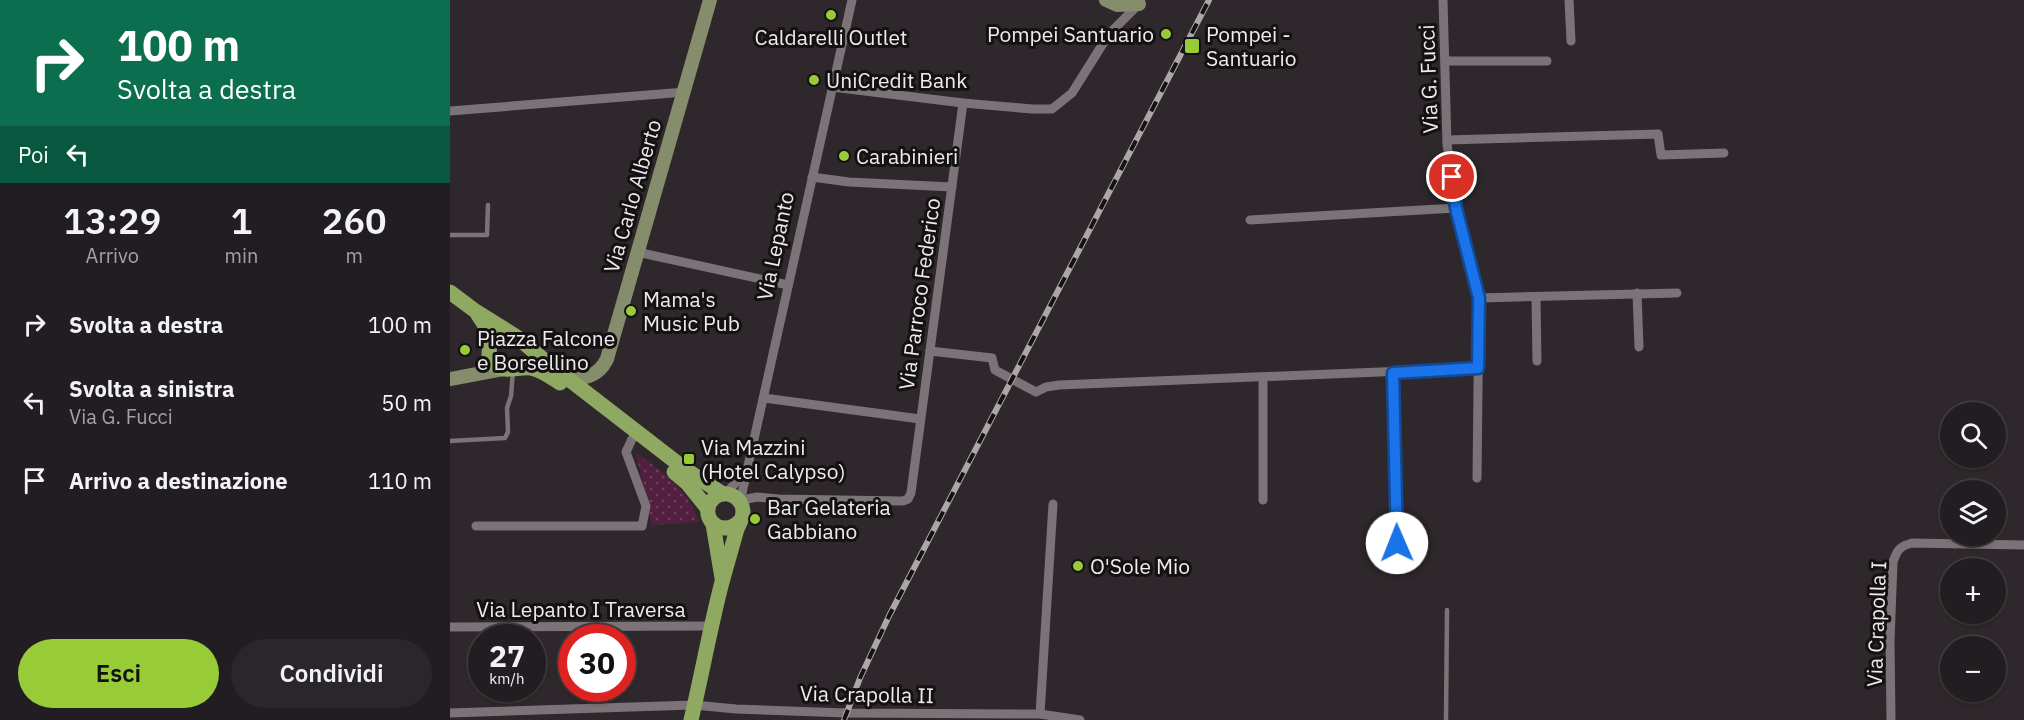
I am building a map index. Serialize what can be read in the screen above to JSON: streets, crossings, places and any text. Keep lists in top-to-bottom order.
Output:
{
  "streets": {
    "street": [
      "Via G. Fucci",
      "Via Carlo Alberto",
      "Via Lepanto",
      "Via Parroco Federico",
      "Via Lepanto I Traversa",
      "Via Crapolla I",
      "Via Crapolla II"
    ]
  },
  "crossings": [
    ["Via Lepanto", "Via Parroco Federico"]
  ],
  "places": {
    "other": [
      "Caldarelli Outlet",
      "Pompei Santuario",
      "UniCredit Bank",
      "Carabinieri",
      "Mama's Music Pub",
      "Piazza Falcone e Borsellino",
      "Bar Gelateria Gabbiano",
      "O'Sole Mio"
    ],
    "transit": ["Pompei - Santuario", "Via Mazzini (Hotel Calypso)"]
  },
  "page": {
    "turn": ["100 m", "Svolta a destra"],
    "then": "Poi",
    "eta": [
      "13:29",
      "Arrivo",
      "1",
      "min",
      "260",
      "m"
    ],
    "list": [
      {
        "name": "Svolta a destra",
        "value": "100 m"
      },
      {
        "name": "Svolta a sinistra",
        "note": "Via G. Fucci",
        "value": "50 m"
      },
      {
        "name": "Arrivo a destinazione",
        "value": "110 m"
      }
    ],
    "map_buttons": ["+", "−"],
    "speed": "27 km/h",
    "limit": "30",
    "buttons": ["Esci", "Condividi"]
  }
}
